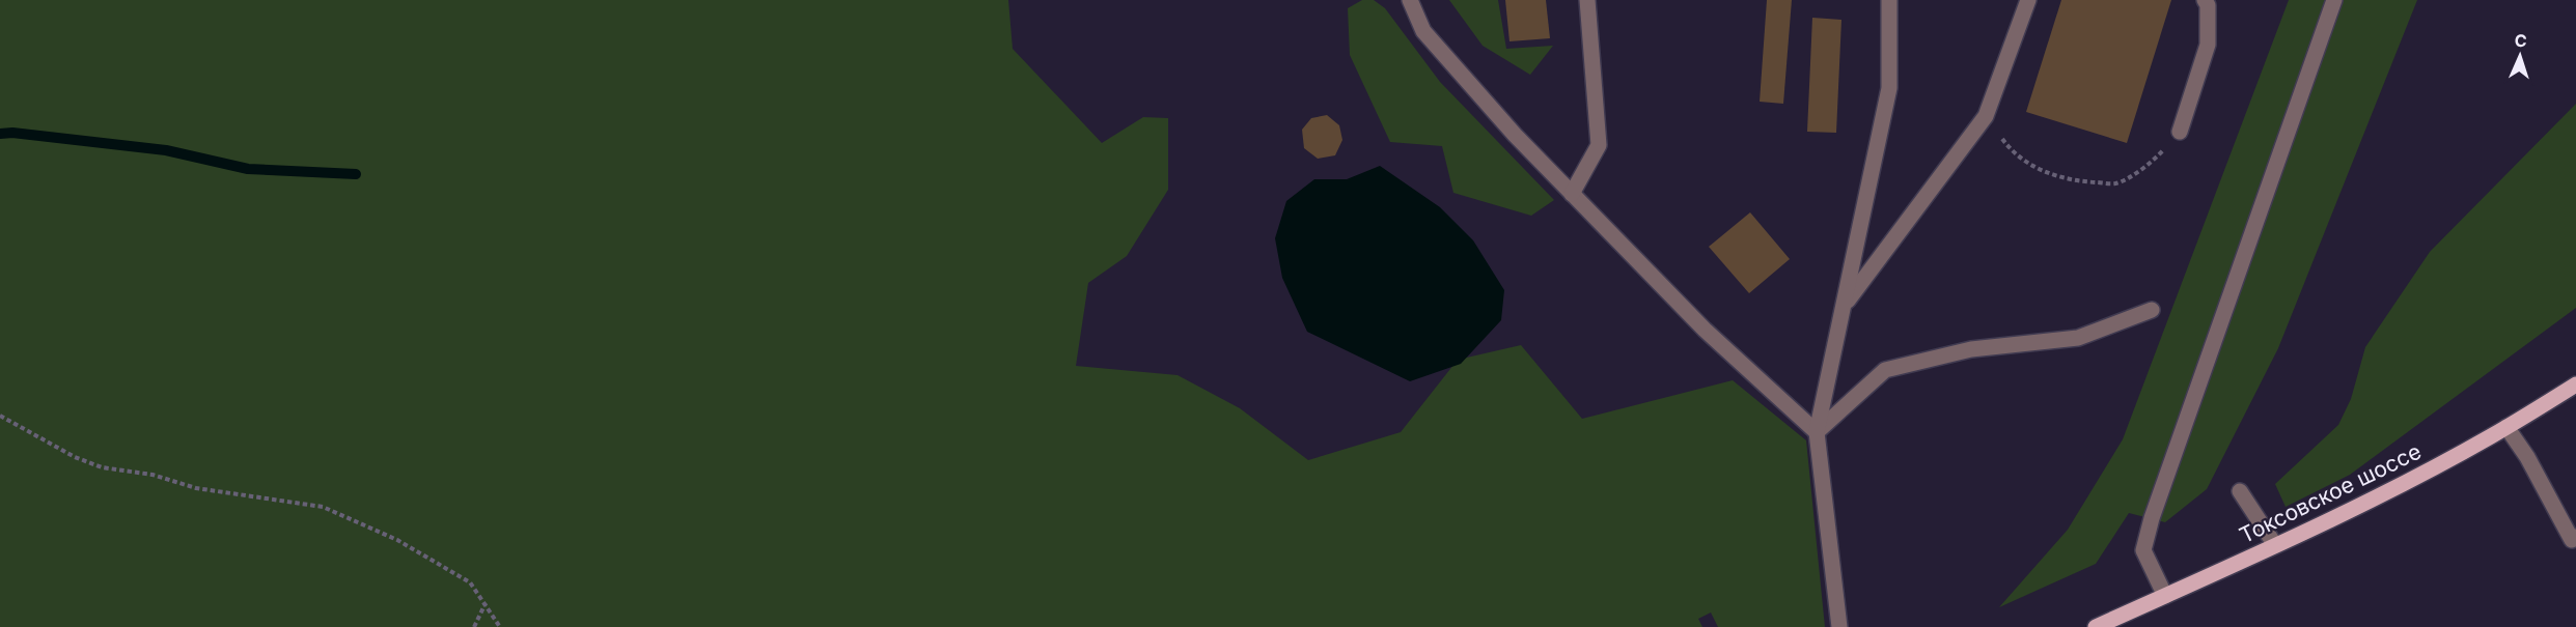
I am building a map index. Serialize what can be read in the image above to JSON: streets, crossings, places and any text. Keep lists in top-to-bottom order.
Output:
{
  "streets": {
    "main road": ["Токсовское шоссе"]
  },
  "north": "top"
}
